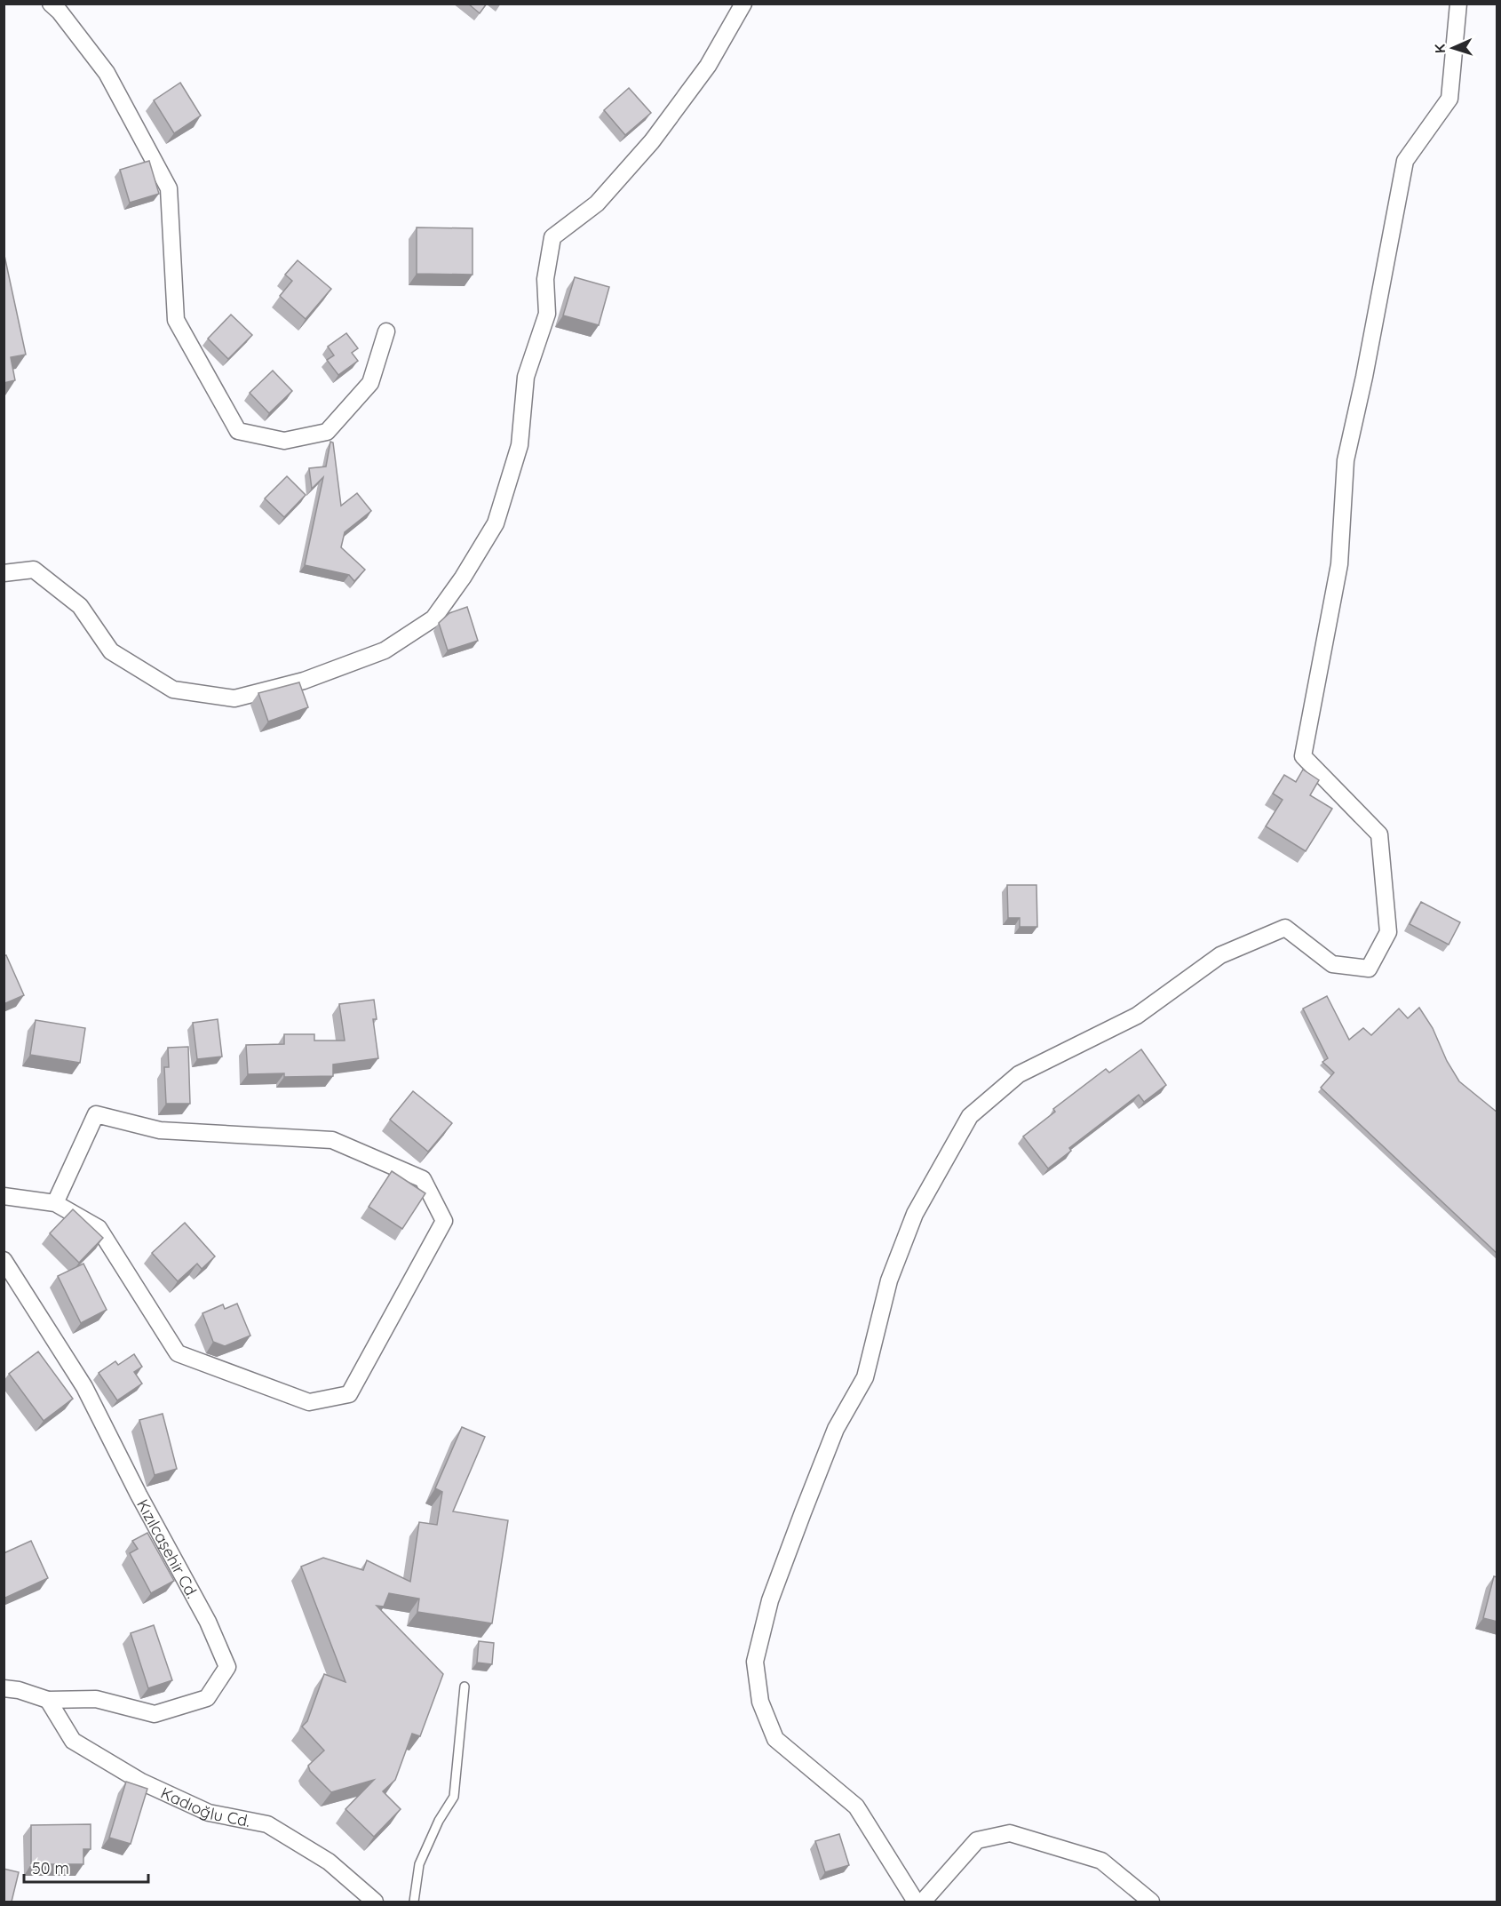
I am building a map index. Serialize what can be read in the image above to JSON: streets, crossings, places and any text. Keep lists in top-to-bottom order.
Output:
{
  "streets": {
    "street": ["Kızılcaşehir Cd.", "Kadıoğlu Cd."]
  },
  "crossings": [
    ["Kızılcaşehir Cd.", "Kadıoğlu Cd."]
  ],
  "scale_bar": "50 m",
  "north": "left"
}
